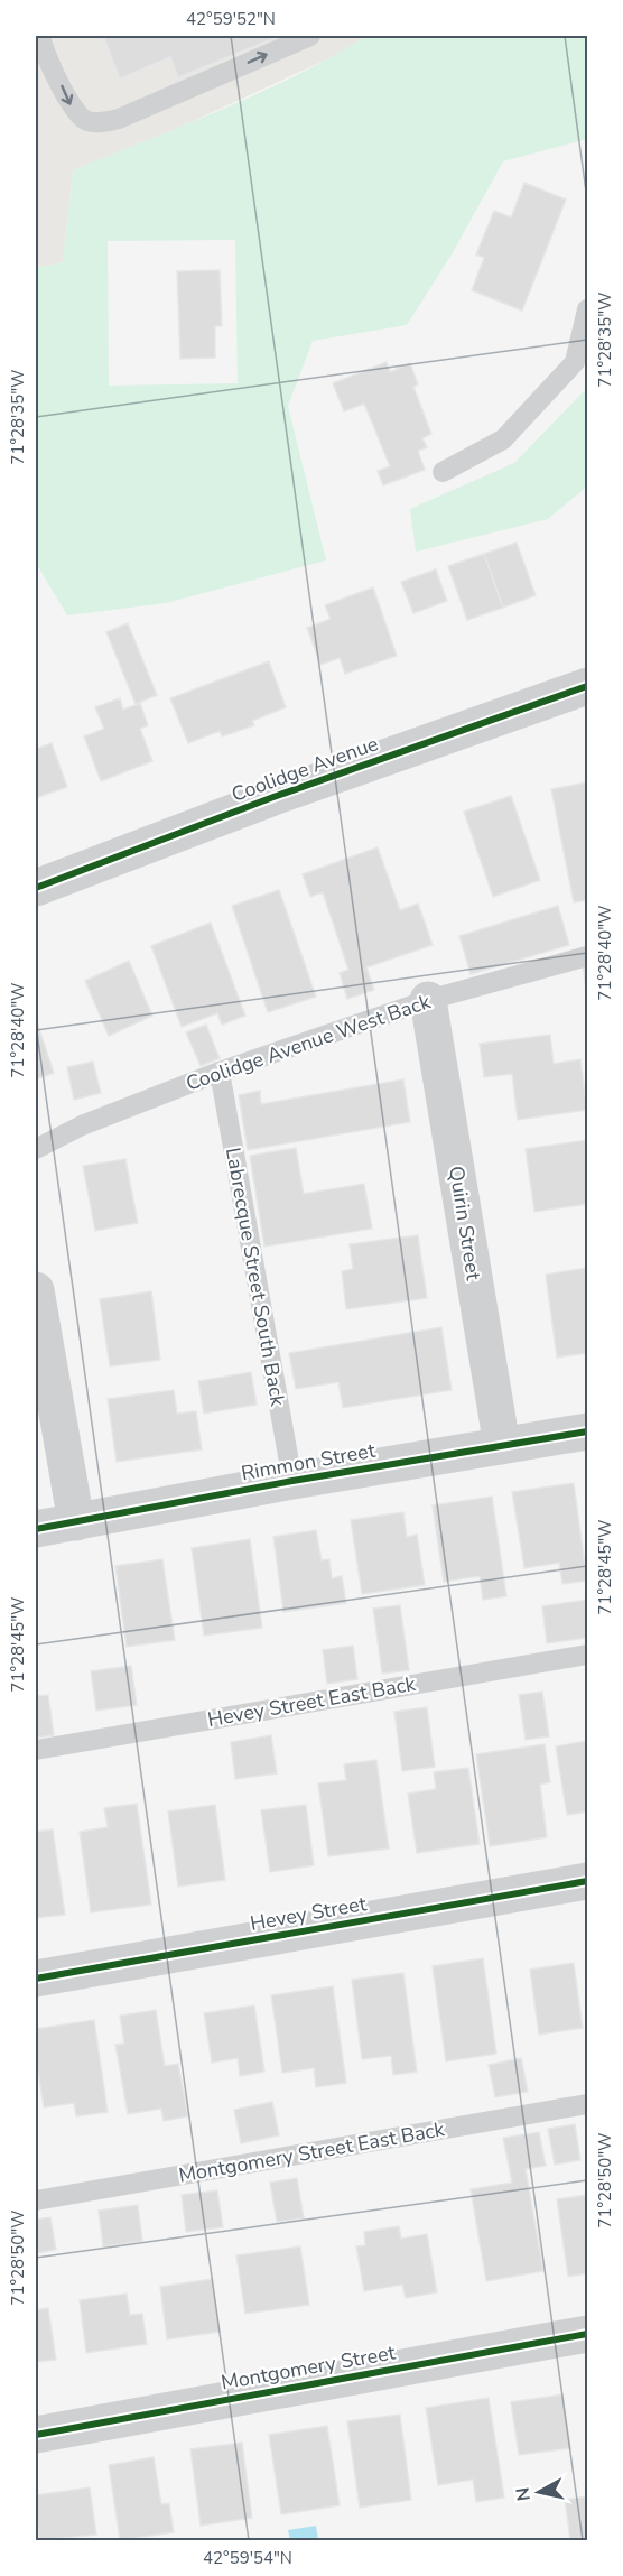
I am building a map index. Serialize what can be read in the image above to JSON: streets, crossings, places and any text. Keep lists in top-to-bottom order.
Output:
{
  "streets": {
    "street": [
      "Coolidge Avenue",
      "Quirin Street",
      "Rimmon Street",
      "Hevey Street",
      "Montgomery Street"
    ],
    "lane": [
      "Coolidge Avenue West Back",
      "Labrecque Street South Back",
      "Hevey Street East Back",
      "Montgomery Street East Back"
    ]
  },
  "crossings": [
    ["Coolidge Avenue West Back", "Quirin Street"],
    ["Coolidge Avenue West Back", "Labrecque Street South Back"],
    ["Quirin Street", "Rimmon Street"],
    ["Labrecque Street South Back", "Rimmon Street"]
  ],
  "north": "left",
  "coordinates": [
    "42°59'52\"N",
    "71°28'35\"W",
    "71°28'40\"W",
    "71°28'45\"W",
    "71°28'50\"W",
    "42°59'54\"N"
  ]
}
